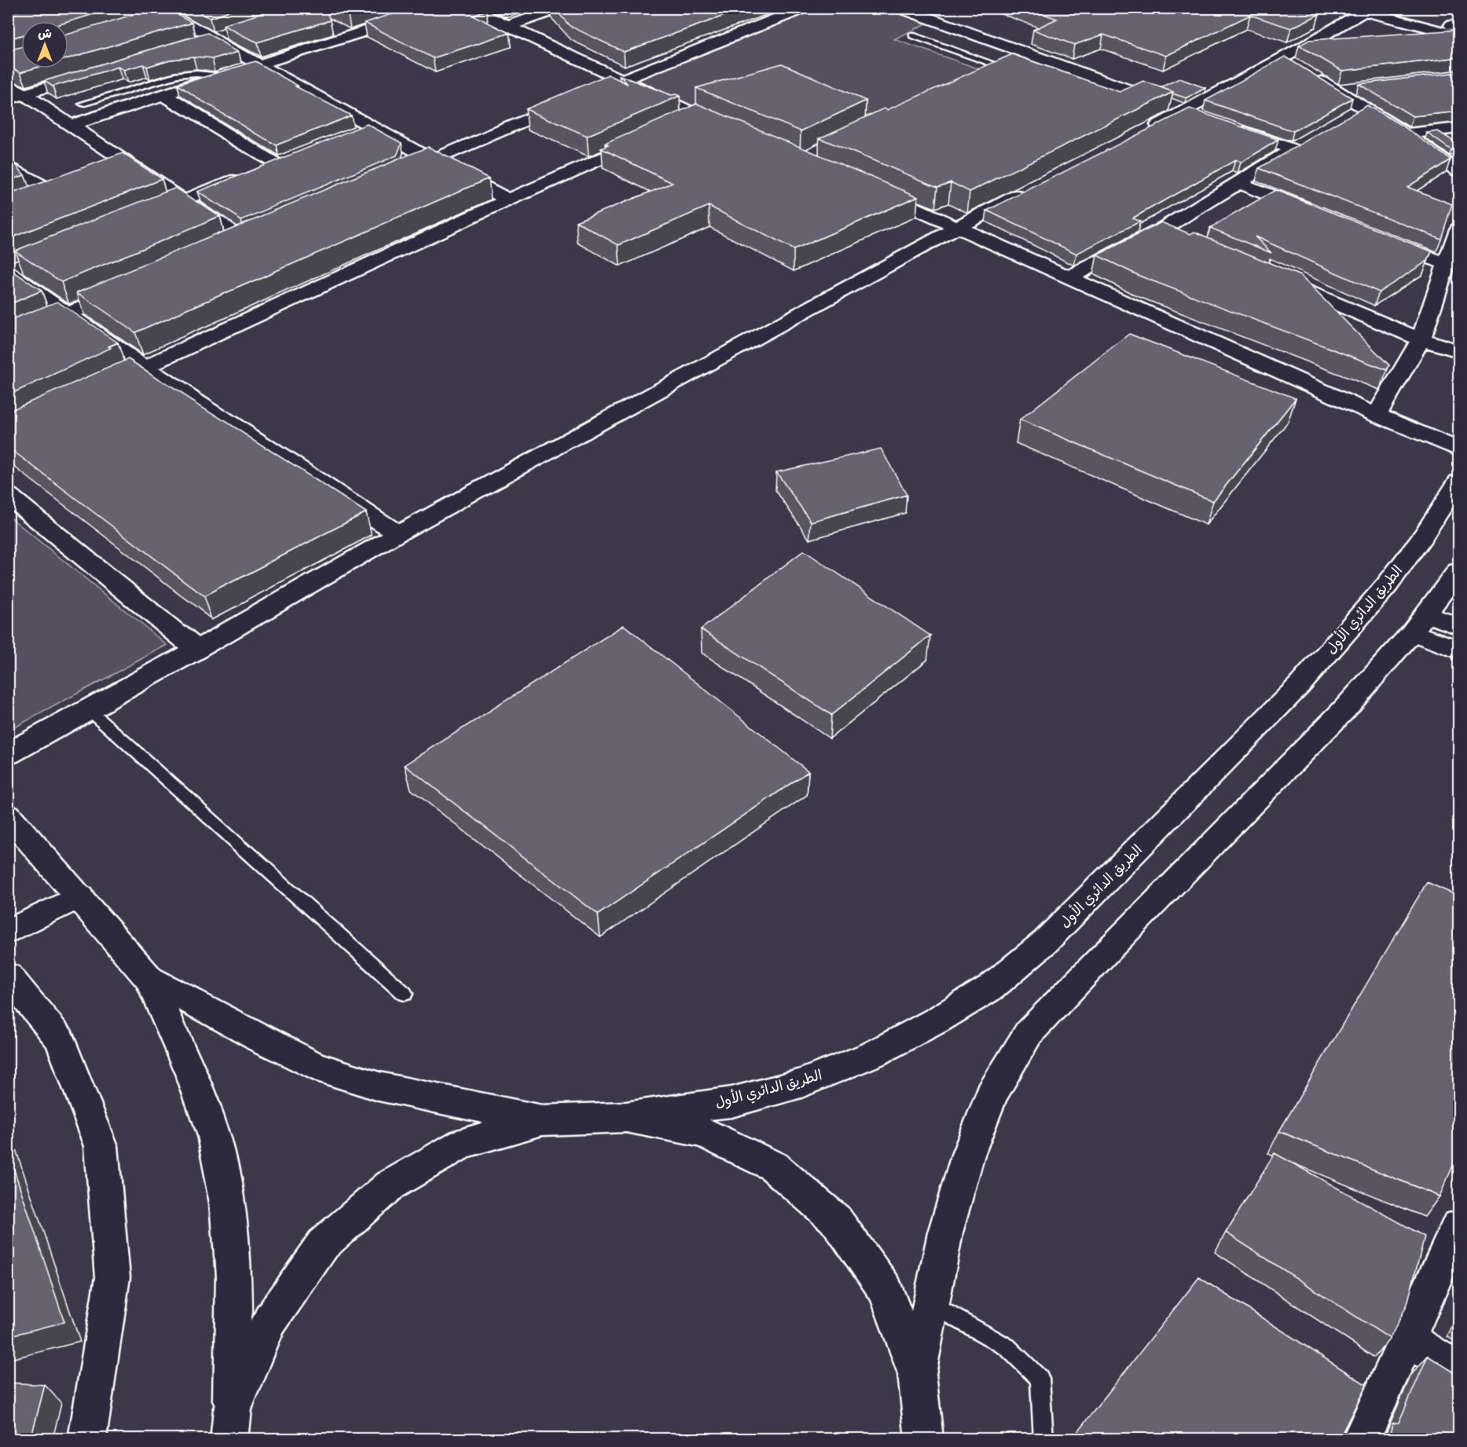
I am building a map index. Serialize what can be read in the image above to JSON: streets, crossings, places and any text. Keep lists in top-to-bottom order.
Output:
{
  "streets": {
    "street": ["الطريق الدائري الأول"]
  },
  "north": "top"
}
